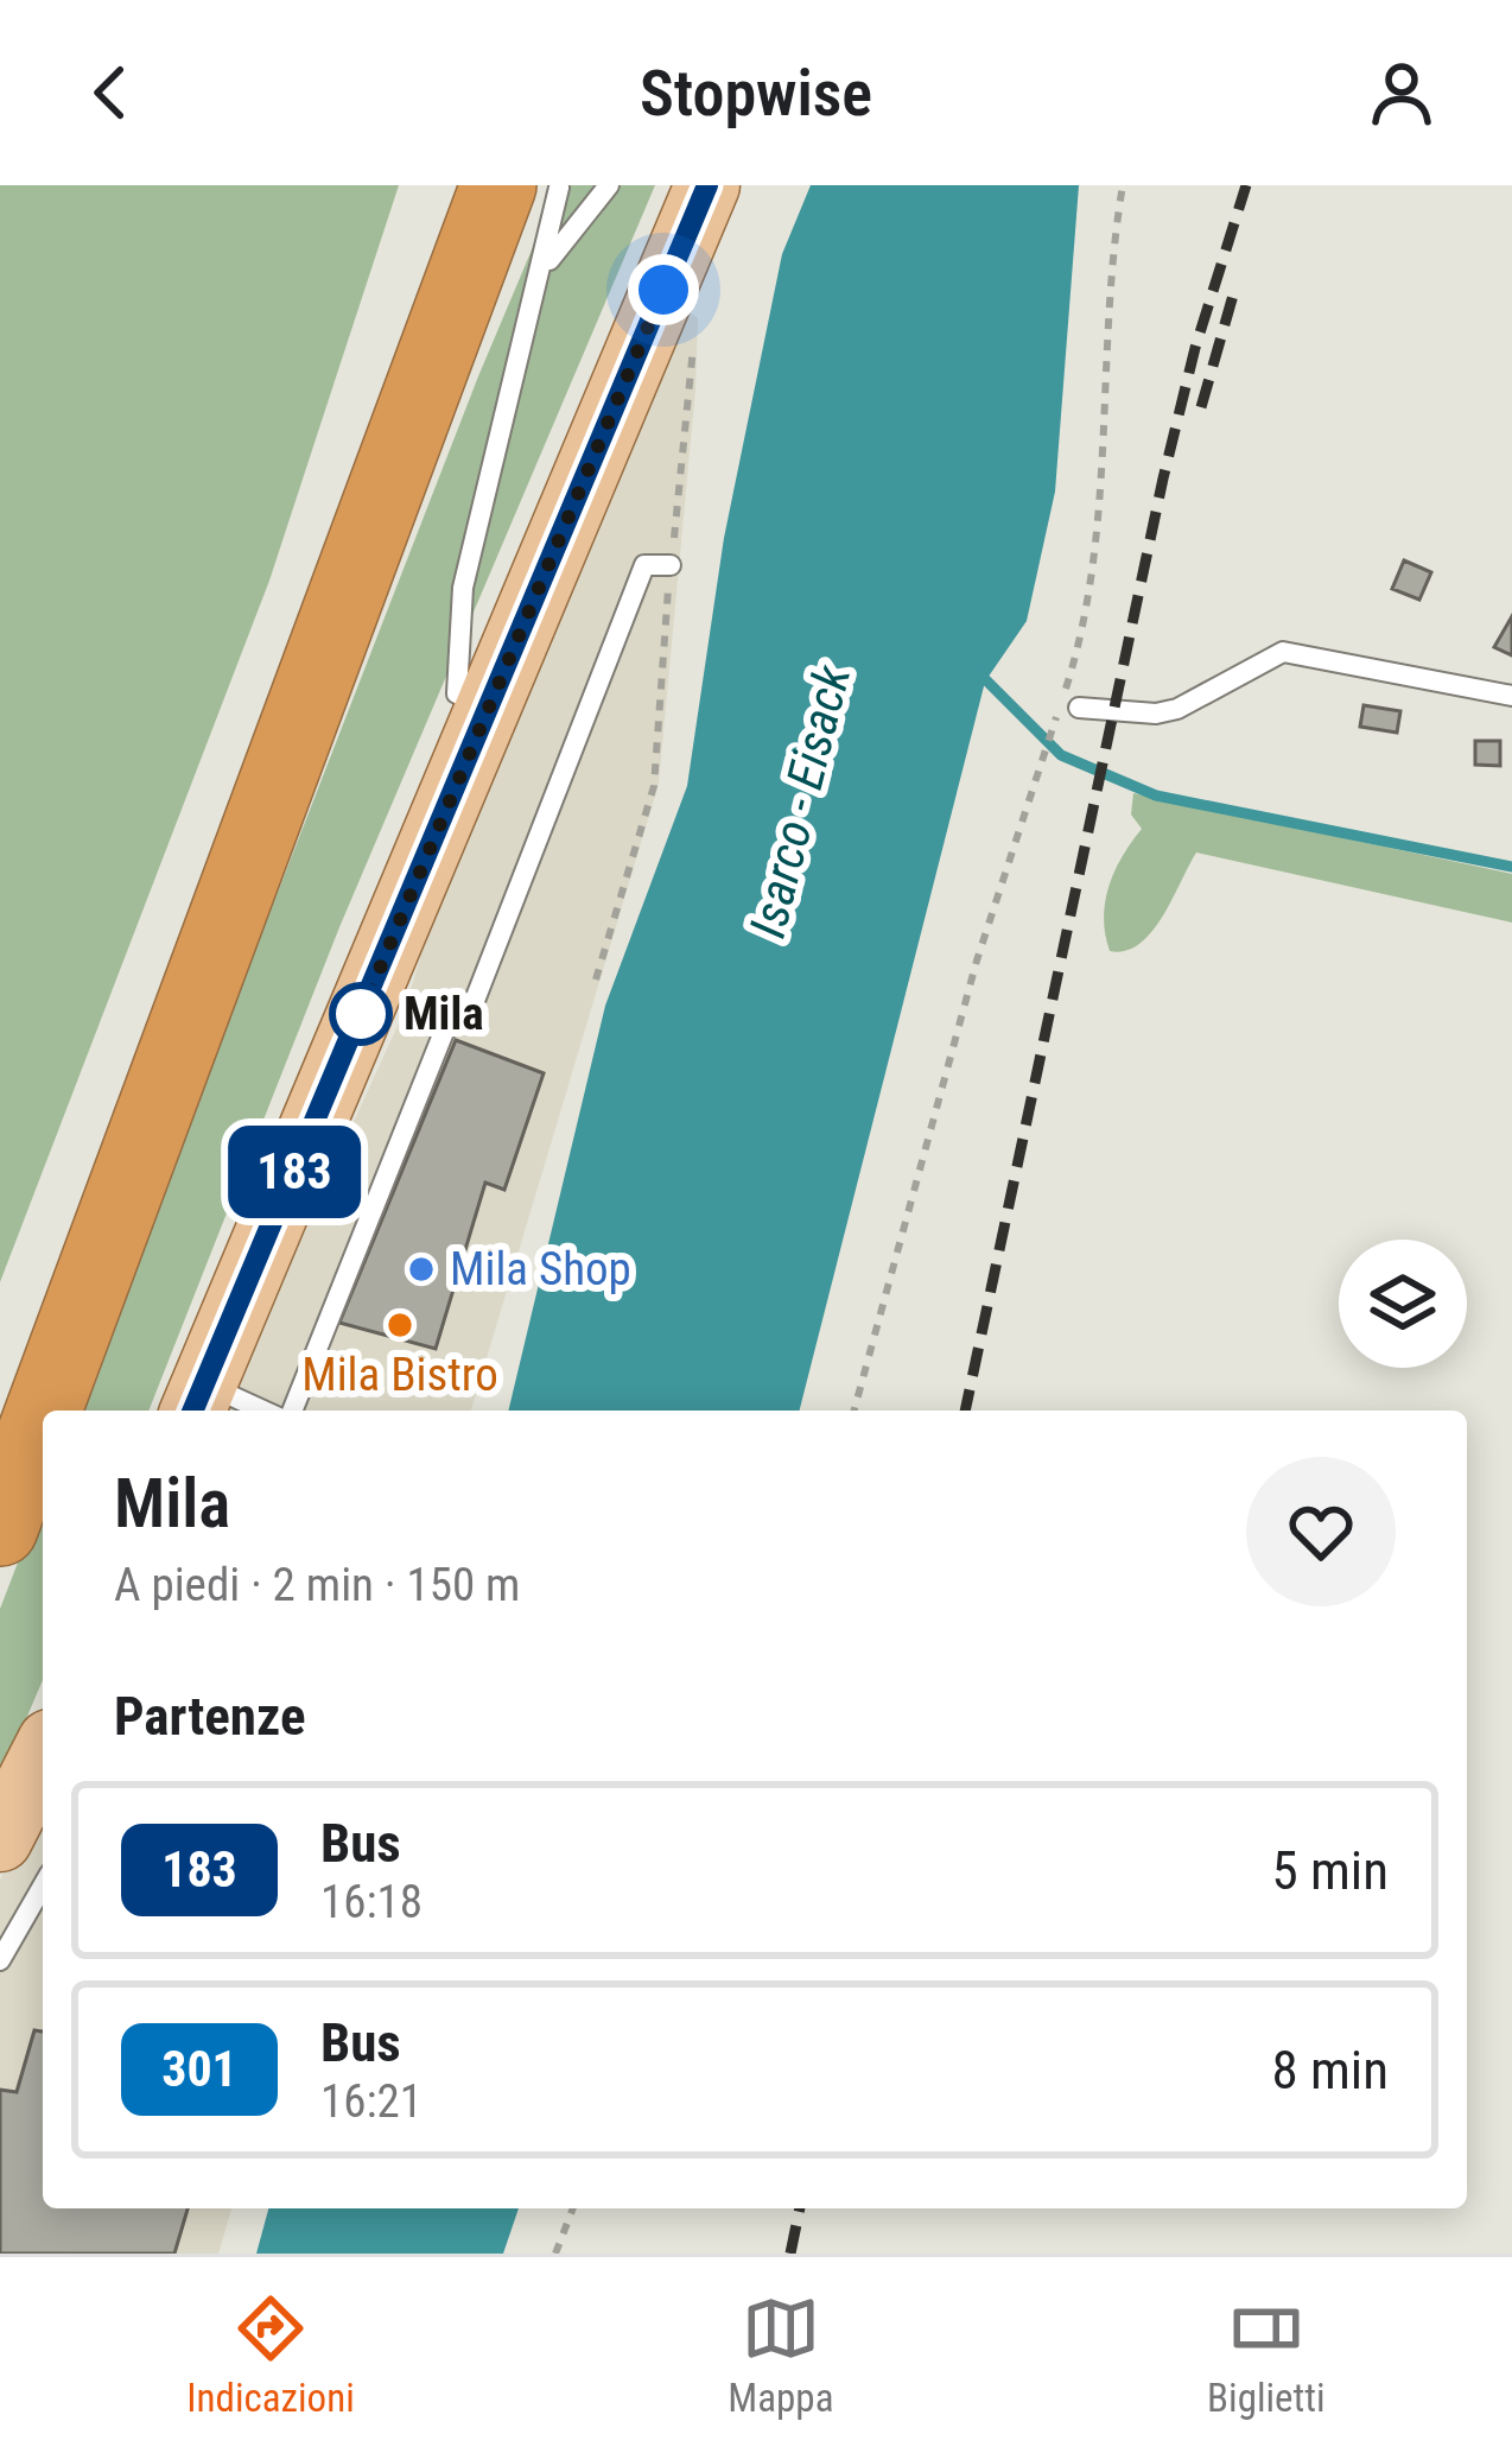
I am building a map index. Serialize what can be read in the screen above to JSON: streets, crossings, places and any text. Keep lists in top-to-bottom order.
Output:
{
  "water": ["Isarco - Eisack"],
  "places": ["Mila", "Mila Shop", "Mila Bistro"],
  "lines": ["bus line 183"],
  "page": {
    "header": "Stopwise",
    "on_map": "183",
    "heading": [
      ["Mila", "A piedi · 2 min · 150 m"],
      "Partenze"
    ],
    "list": [
      {
        "mark": "183",
        "name": "Bus",
        "note": "16:18",
        "value": "5 min"
      },
      {
        "mark": "301",
        "name": "Bus",
        "note": "16:21",
        "value": "8 min"
      }
    ],
    "tabs": ["Indicazioni", "Mappa", "Biglietti"]
  }
}
